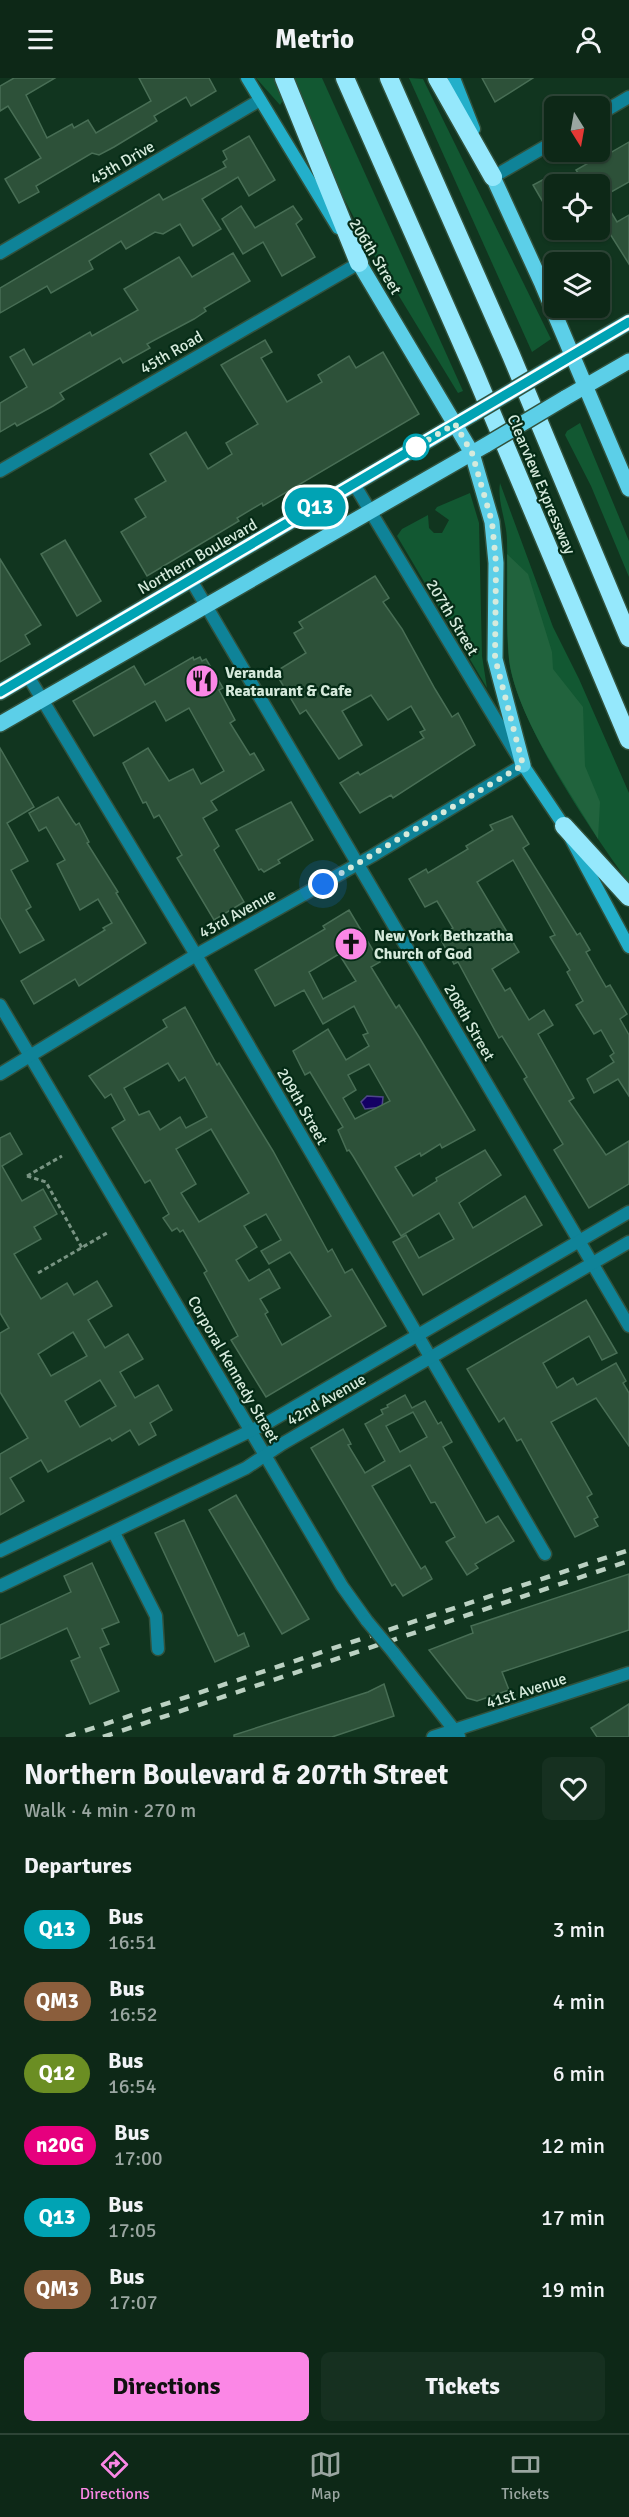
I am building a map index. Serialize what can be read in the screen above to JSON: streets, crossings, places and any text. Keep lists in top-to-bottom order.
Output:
{
  "streets": {
    "highway": ["Clearview Expressway"],
    "main road": ["206th Street", "Northern Boulevard"],
    "street": [
      "45th Drive",
      "45th Road",
      "207th Street",
      "43rd Avenue",
      "208th Street",
      "209th Street",
      "Corporal Kennedy Street",
      "42nd Avenue",
      "41st Avenue"
    ]
  },
  "crossings": [
    ["45th Drive", "206th Street"],
    ["206th Street", "45th Road"],
    ["206th Street", "Northern Boulevard"],
    ["206th Street", "207th Street"],
    ["206th Street", "43rd Avenue"],
    ["Northern Boulevard", "207th Street"],
    ["Northern Boulevard", "208th Street"],
    ["Northern Boulevard", "209th Street"],
    ["207th Street", "43rd Avenue"],
    ["43rd Avenue", "208th Street"],
    ["43rd Avenue", "209th Street"],
    ["43rd Avenue", "Corporal Kennedy Street"],
    ["208th Street", "42nd Avenue"],
    ["209th Street", "42nd Avenue"],
    ["Corporal Kennedy Street", "42nd Avenue"],
    ["Corporal Kennedy Street", "41st Avenue"]
  ],
  "places": {
    "restaurant": ["Veranda Reataurant & Cafe"],
    "church": ["New York Bethzatha Church of God"]
  },
  "lines": ["bus line Q13"],
  "north": "bottom",
  "page": {
    "header": "Metrio",
    "on_map": "Q13",
    "heading": [
      ["Northern Boulevard & 207th Street", "Walk · 4 min · 270 m"],
      "Departures"
    ],
    "list": [
      {
        "mark": "Q13",
        "name": "Bus",
        "note": "16:51",
        "value": "3 min"
      },
      {
        "mark": "QM3",
        "name": "Bus",
        "note": "16:52",
        "value": "4 min"
      },
      {
        "mark": "Q12",
        "name": "Bus",
        "note": "16:54",
        "value": "6 min"
      },
      {
        "mark": "n20G",
        "name": "Bus",
        "note": "17:00",
        "value": "12 min"
      },
      {
        "mark": "Q13",
        "name": "Bus",
        "note": "17:05",
        "value": "17 min"
      },
      {
        "mark": "QM3",
        "name": "Bus",
        "note": "17:07",
        "value": "19 min"
      }
    ],
    "buttons": ["Directions", "Tickets"],
    "tabs": ["Directions", "Map", "Tickets"]
  }
}
